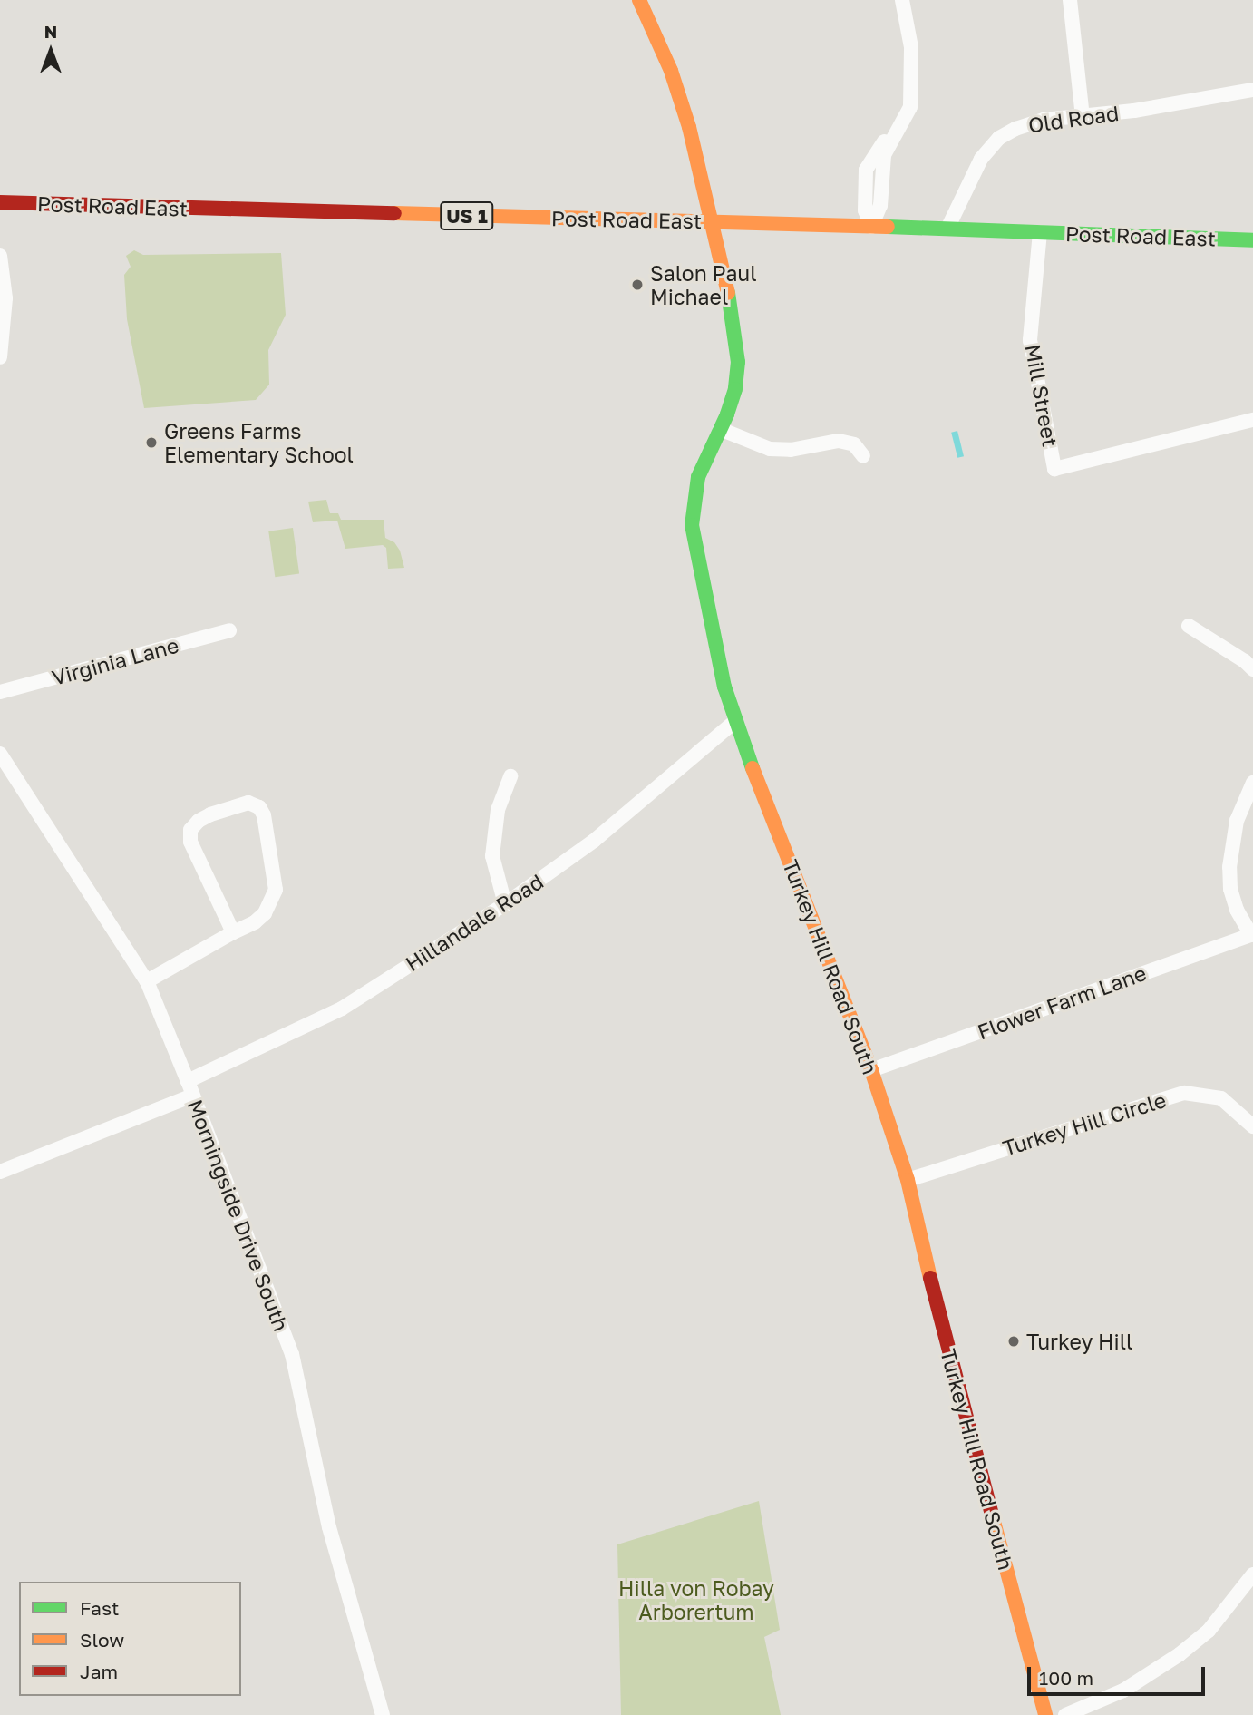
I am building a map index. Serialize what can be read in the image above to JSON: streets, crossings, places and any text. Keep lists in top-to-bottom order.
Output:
{
  "streets": {
    "street": [
      "Old Road",
      "Post Road East",
      "US 1",
      "Mill Street",
      "Virginia Lane",
      "Hillandale Road",
      "Turkey Hill Road South",
      "Flower Farm Lane",
      "Turkey Hill Circle",
      "Morningside Drive South"
    ]
  },
  "crossings": [
    ["Old Road", "Post Road East"],
    ["Post Road East", "Mill Street"],
    ["Post Road East", "Turkey Hill Road South"],
    ["Hillandale Road", "Turkey Hill Road South"],
    ["Hillandale Road", "Morningside Drive South"],
    ["Turkey Hill Road South", "Flower Farm Lane"],
    ["Turkey Hill Road South", "Turkey Hill Circle"]
  ],
  "parks": ["Hilla von Robay Arborertum"],
  "places": ["Salon Paul Michael", "Greens Farms Elementary School", "Turkey Hill"],
  "legend": ["Fast", "Slow", "Jam"],
  "scale_bar": "100 m",
  "north": "top"
}
